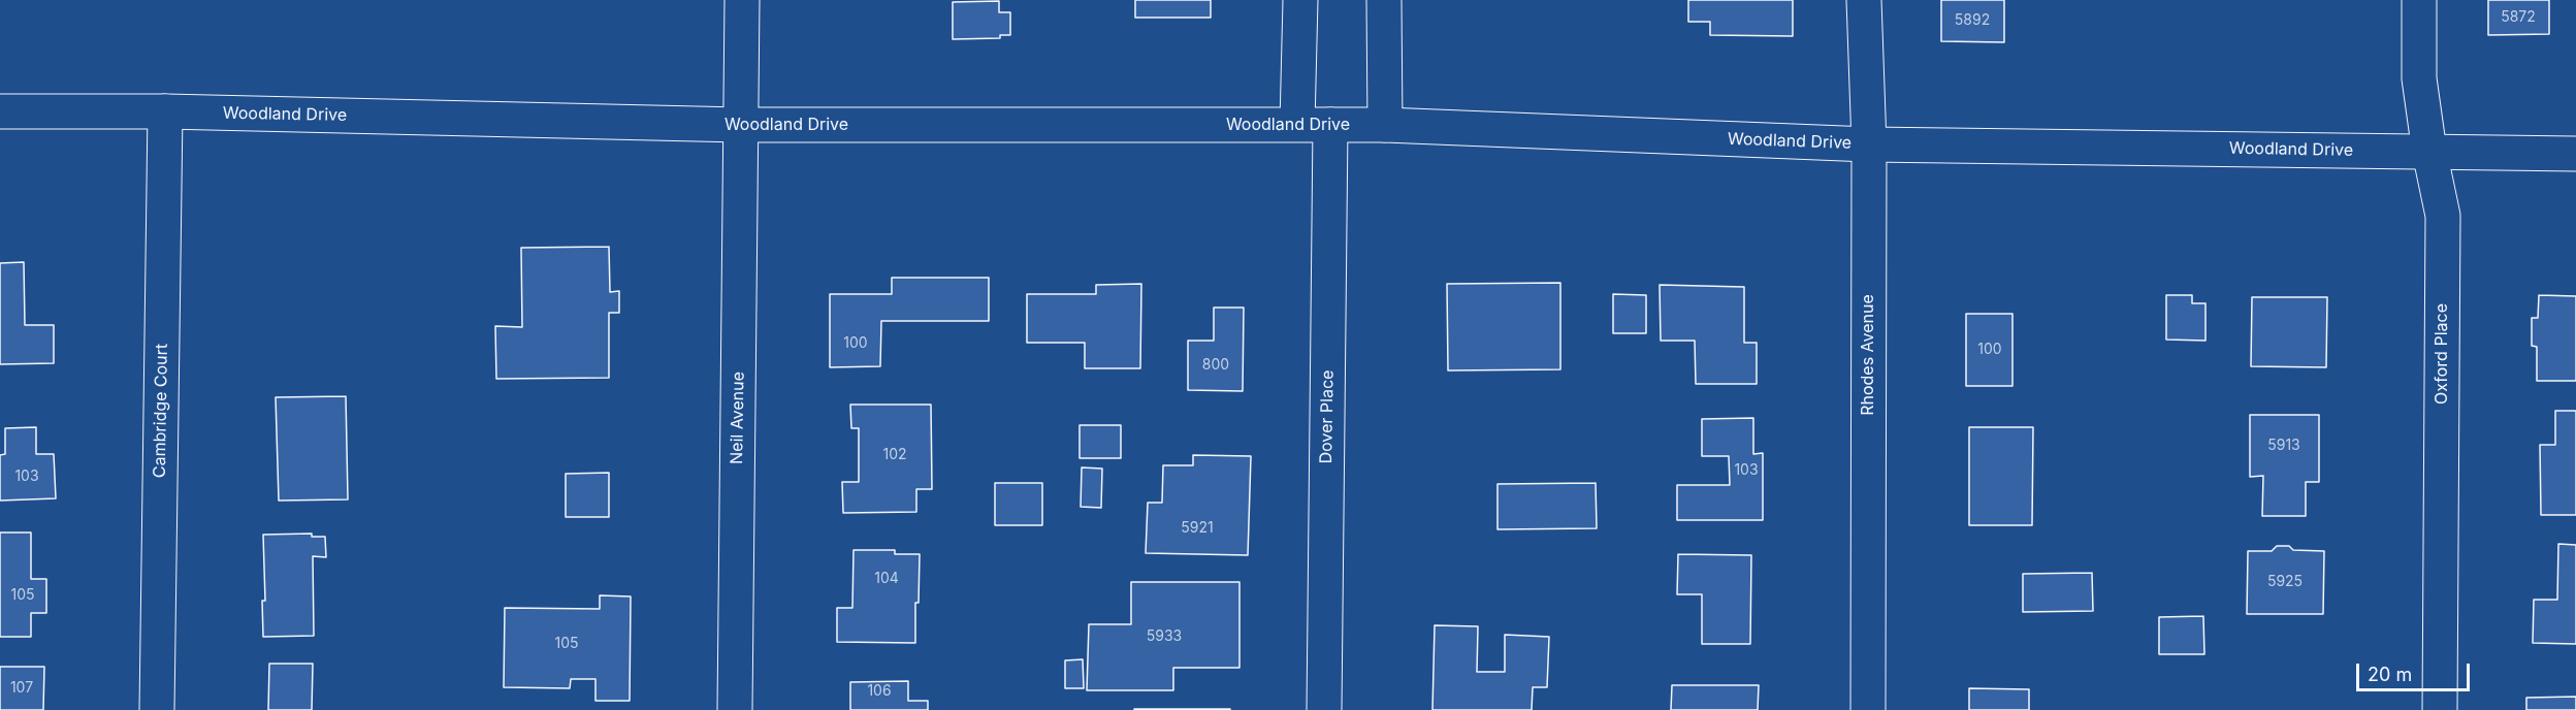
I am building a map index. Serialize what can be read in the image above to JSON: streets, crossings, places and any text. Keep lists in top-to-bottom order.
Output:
{
  "streets": {
    "street": [
      "Woodland Drive",
      "Oxford Place",
      "Rhodes Avenue",
      "Cambridge Court",
      "Dover Place",
      "Neil Avenue"
    ]
  },
  "crossings": [
    ["Woodland Drive", "Oxford Place"],
    ["Woodland Drive", "Rhodes Avenue"],
    ["Woodland Drive", "Cambridge Court"],
    ["Woodland Drive", "Dover Place"],
    ["Woodland Drive", "Neil Avenue"]
  ],
  "house_numbers": [
    "5872",
    "5892",
    "100",
    "100",
    "800",
    "5913",
    "102",
    "103",
    "103",
    "5921",
    "104",
    "5925",
    "105",
    "5933",
    "105",
    "107",
    "106"
  ],
  "scale_bar": "20 m"
}
